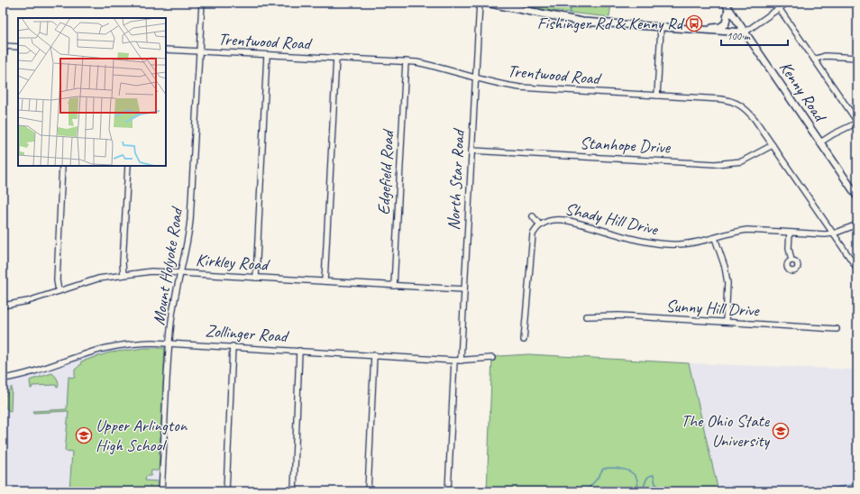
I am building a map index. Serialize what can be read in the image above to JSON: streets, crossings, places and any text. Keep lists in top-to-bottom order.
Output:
{
  "streets": {
    "main road": ["Kenny Road"],
    "street": [
      "Trentwood Road",
      "Stanhope Drive",
      "Edgefield Road",
      "North Star Road",
      "Shady Hill Drive",
      "Kirkley Road",
      "Mount Holyoke Road",
      "Sunny Hill Drive",
      "Zollinger Road"
    ]
  },
  "crossings": [
    ["Trentwood Road", "Stanhope Drive"],
    ["Trentwood Road", "Edgefield Road"],
    ["Trentwood Road", "North Star Road"],
    ["Trentwood Road", "Shady Hill Drive"],
    ["Trentwood Road", "Mount Holyoke Road"],
    ["Stanhope Drive", "North Star Road"],
    ["Edgefield Road", "Kirkley Road"],
    ["North Star Road", "Kirkley Road"],
    ["North Star Road", "Zollinger Road"],
    ["Kirkley Road", "Mount Holyoke Road"],
    ["Mount Holyoke Road", "Zollinger Road"]
  ],
  "places": {
    "bus stop": ["Fishinger Rd & Kenny Rd"],
    "school or university": ["The Ohio State University", "Upper Arlington High School"]
  },
  "scale_bar": "100 m"
}
